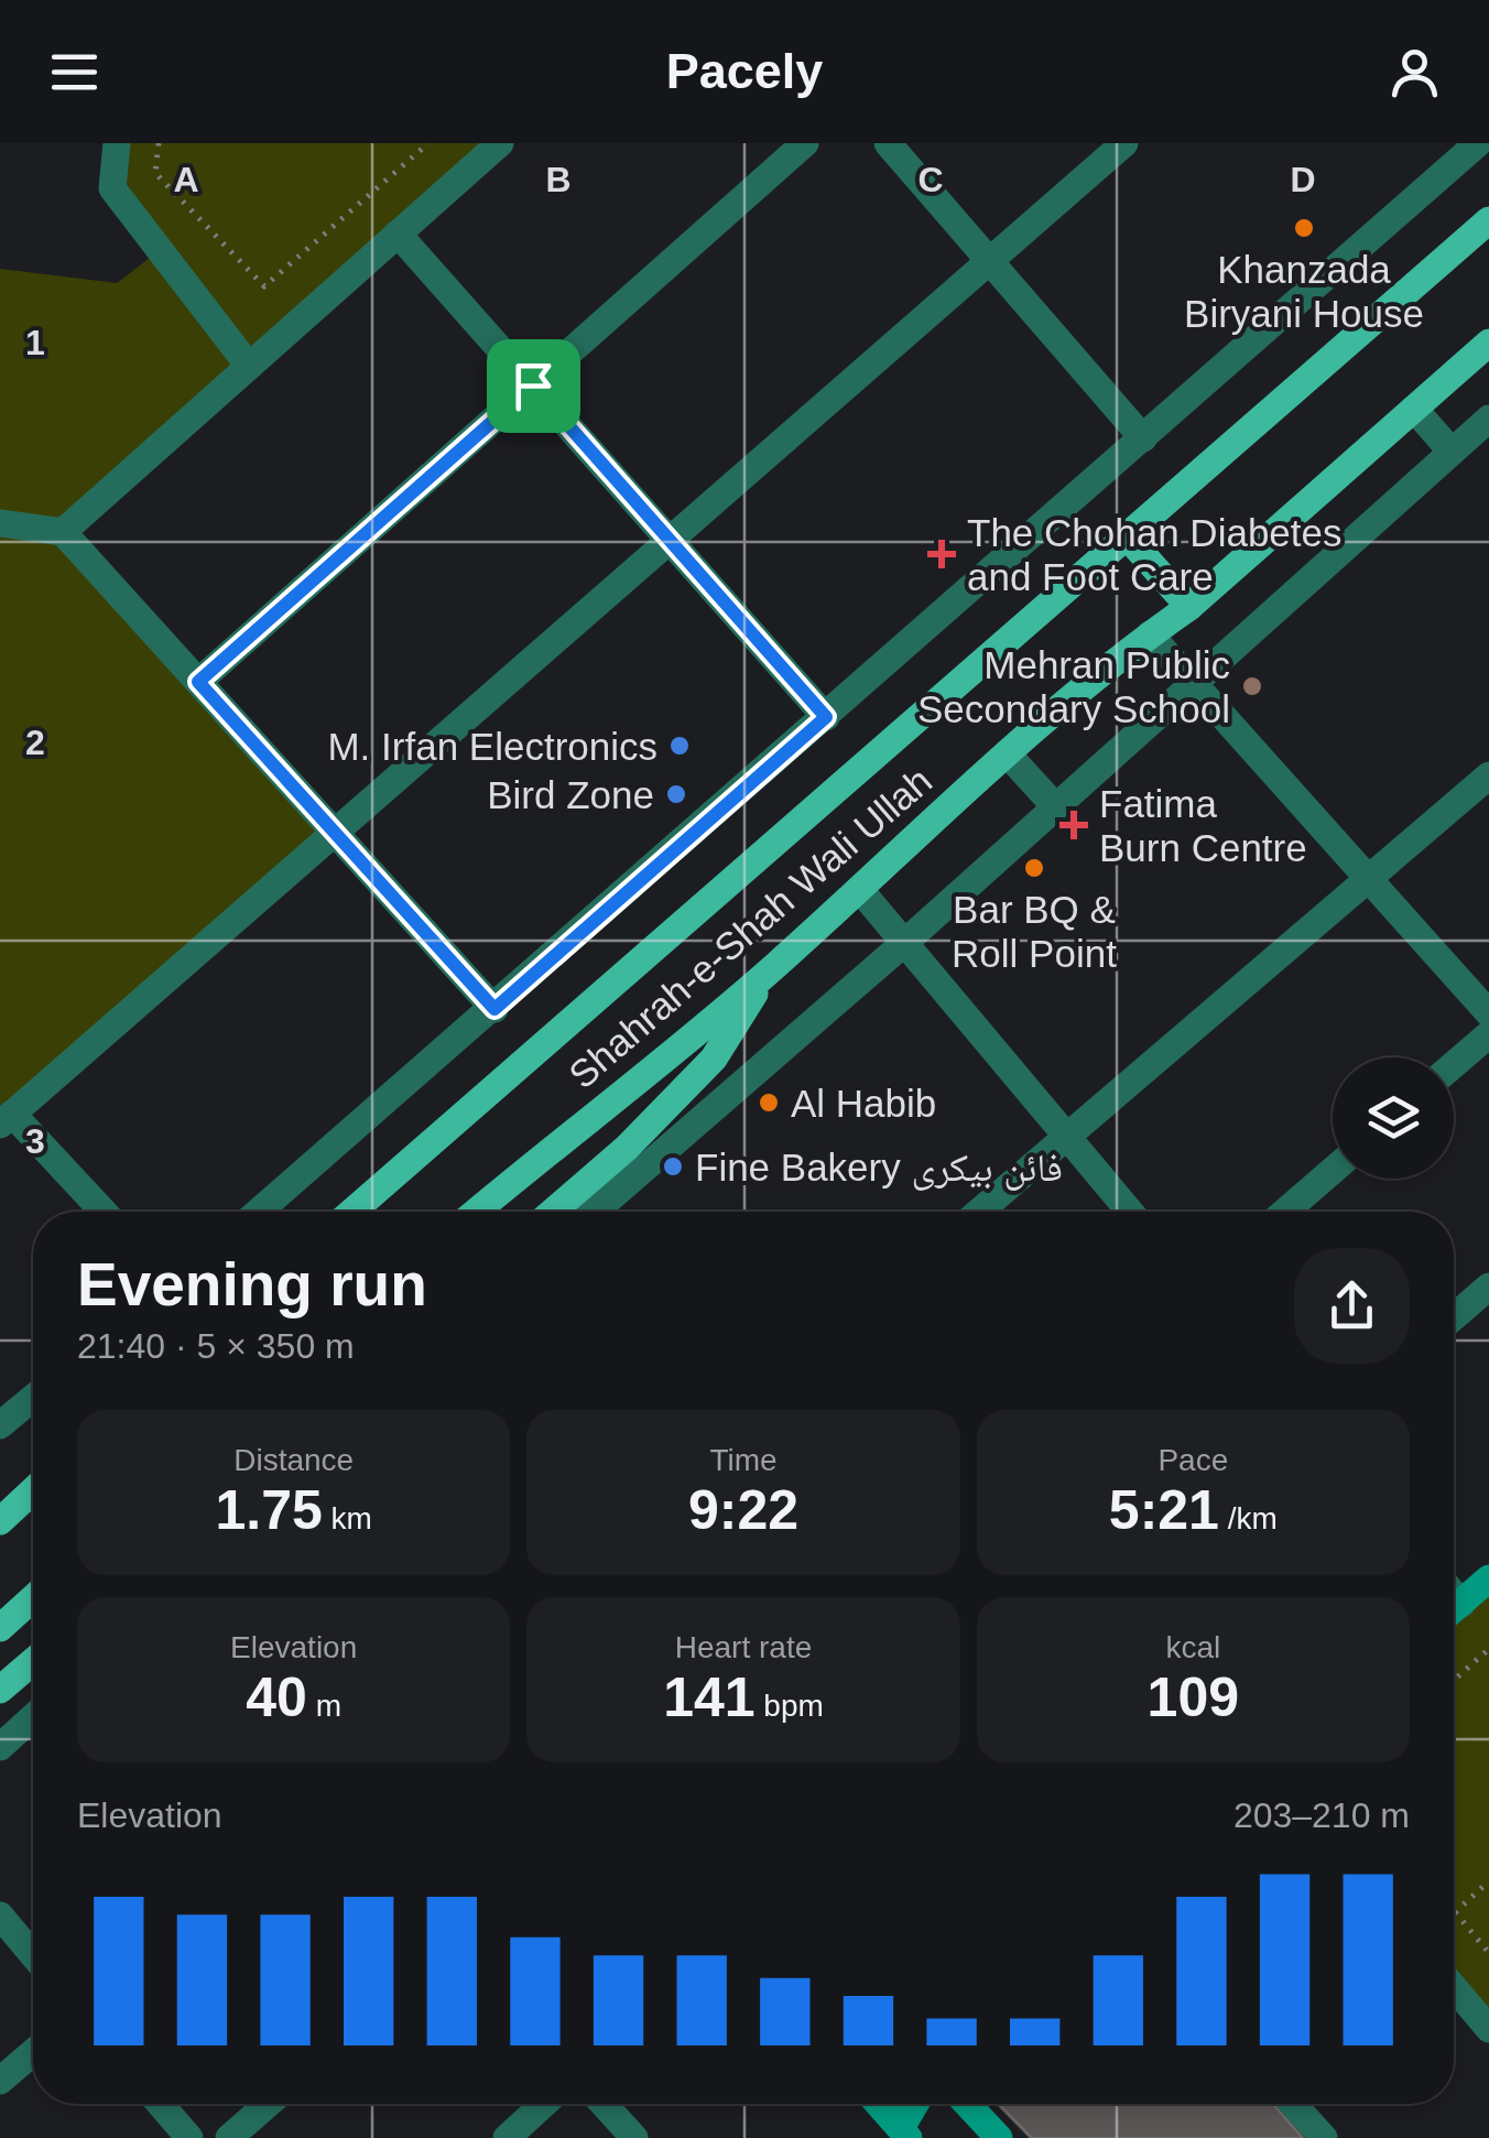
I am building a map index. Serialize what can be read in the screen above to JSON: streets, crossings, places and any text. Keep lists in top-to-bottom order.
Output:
{
  "streets": {
    "main road": ["Shahrah-e-Shah Wali Ullah"]
  },
  "places": {
    "other": [
      "Khanzada Biryani House",
      "Mehran Public Secondary School",
      "M. Irfan Electronics",
      "Bird Zone",
      "Bar BQ & Roll Point",
      "Al Habib",
      "Fine Bakery فائن بیکری"
    ],
    "health": ["The Chohan Diabetes and Foot Care", "Fatima Burn Centre"]
  },
  "page": {
    "header": "Pacely",
    "heading": ["Evening run", "21:40 · 5 × 350 m"],
    "stats": [
      ["Distance", "1.75 km"],
      ["Time", "9:22"],
      ["Pace", "5:21 /km"],
      ["Elevation", "40 m"],
      ["Heart rate", "141 bpm"],
      ["kcal", "109"]
    ],
    "chart": ["Elevation", "203–210 m"]
  },
  "grid": {
    "columns": [
      "A",
      "B",
      "C",
      "D"
    ],
    "rows": ["1", "2", "3"]
  }
}
